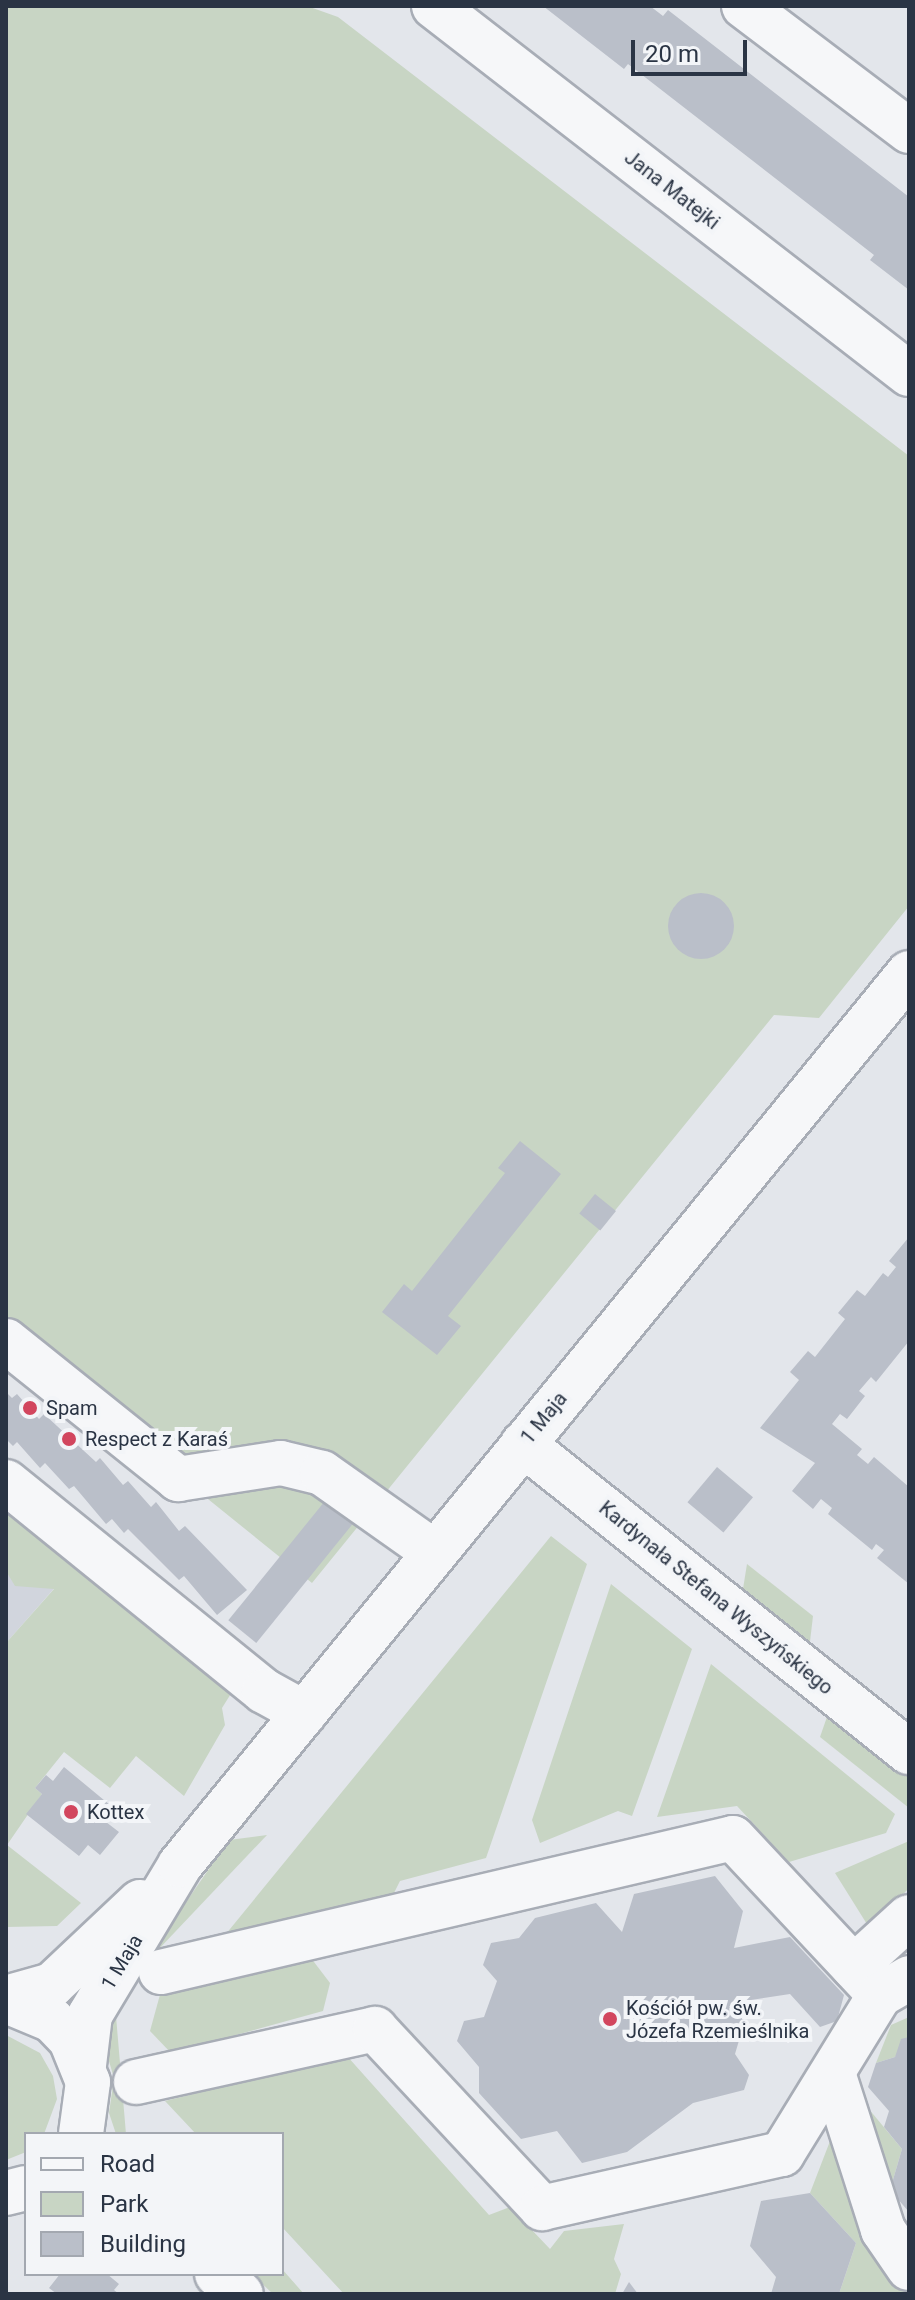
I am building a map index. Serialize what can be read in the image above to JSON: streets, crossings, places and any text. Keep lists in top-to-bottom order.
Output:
{
  "streets": {
    "street": ["Jana Matejki", "1 Maja", "Kardynała Stefana Wyszyńskiego"]
  },
  "crossings": [
    ["1 Maja", "Kardynała Stefana Wyszyńskiego"]
  ],
  "places": [
    "Spam",
    "Respect z Karaś",
    "Kottex",
    "Kościół pw. św. Józefa Rzemieślnika"
  ],
  "legend": ["Road", "Park", "Building"],
  "scale_bar": "20 m"
}
